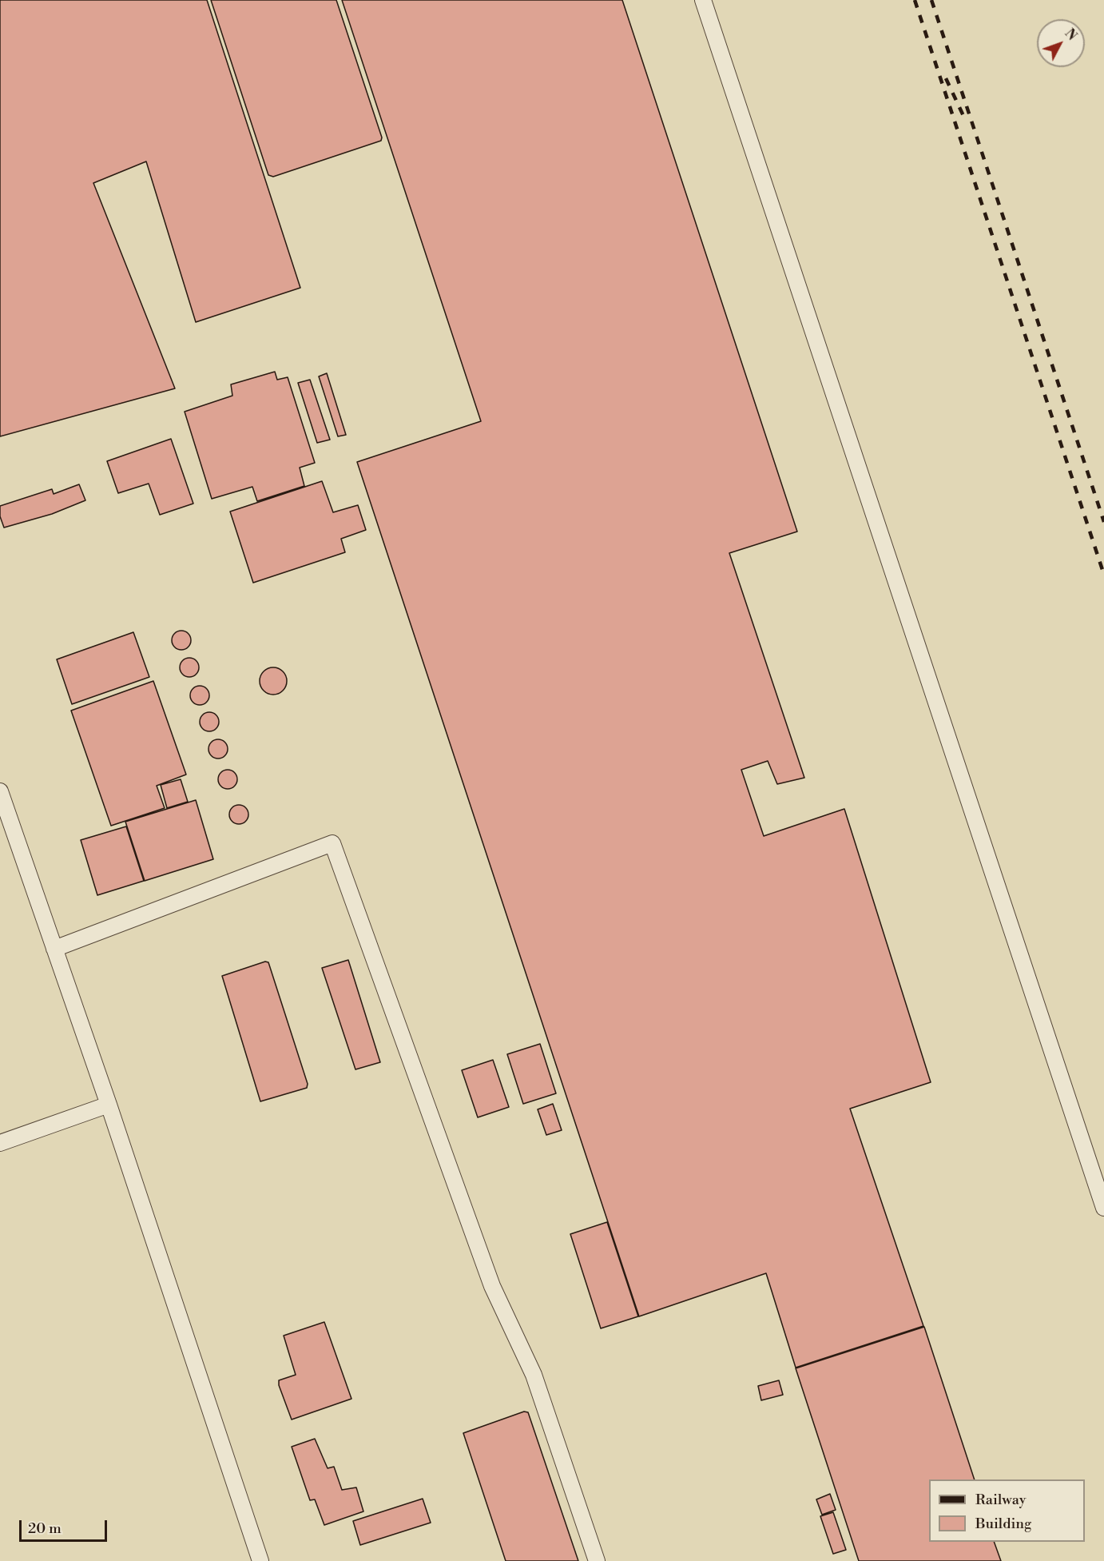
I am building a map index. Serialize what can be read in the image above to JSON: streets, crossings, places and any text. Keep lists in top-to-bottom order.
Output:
{
  "legend": ["Railway", "Building"],
  "scale_bar": "20 m",
  "north": "top right"
}
